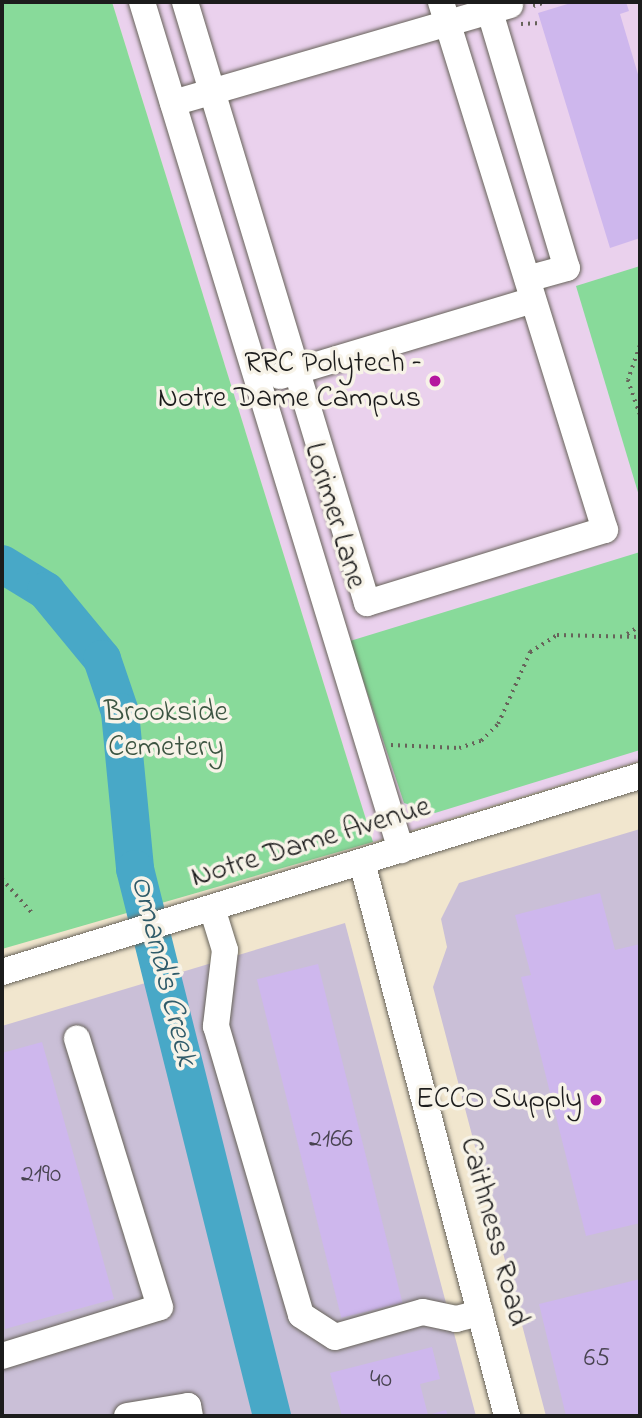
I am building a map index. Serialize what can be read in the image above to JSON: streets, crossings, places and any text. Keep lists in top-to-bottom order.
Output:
{
  "streets": {
    "street": ["Lorimer Lane", "Notre Dame Avenue", "Caithness Road"]
  },
  "crossings": [
    ["Lorimer Lane", "Notre Dame Avenue"],
    ["Notre Dame Avenue", "Caithness Road"]
  ],
  "water": ["Omand's Creek"],
  "parks": ["Brookside Cemetery"],
  "places": ["RRC Polytech – Notre Dame Campus", "ECCO Supply"],
  "house_numbers": [
    "2166",
    "2190",
    "65",
    "40"
  ]
}
